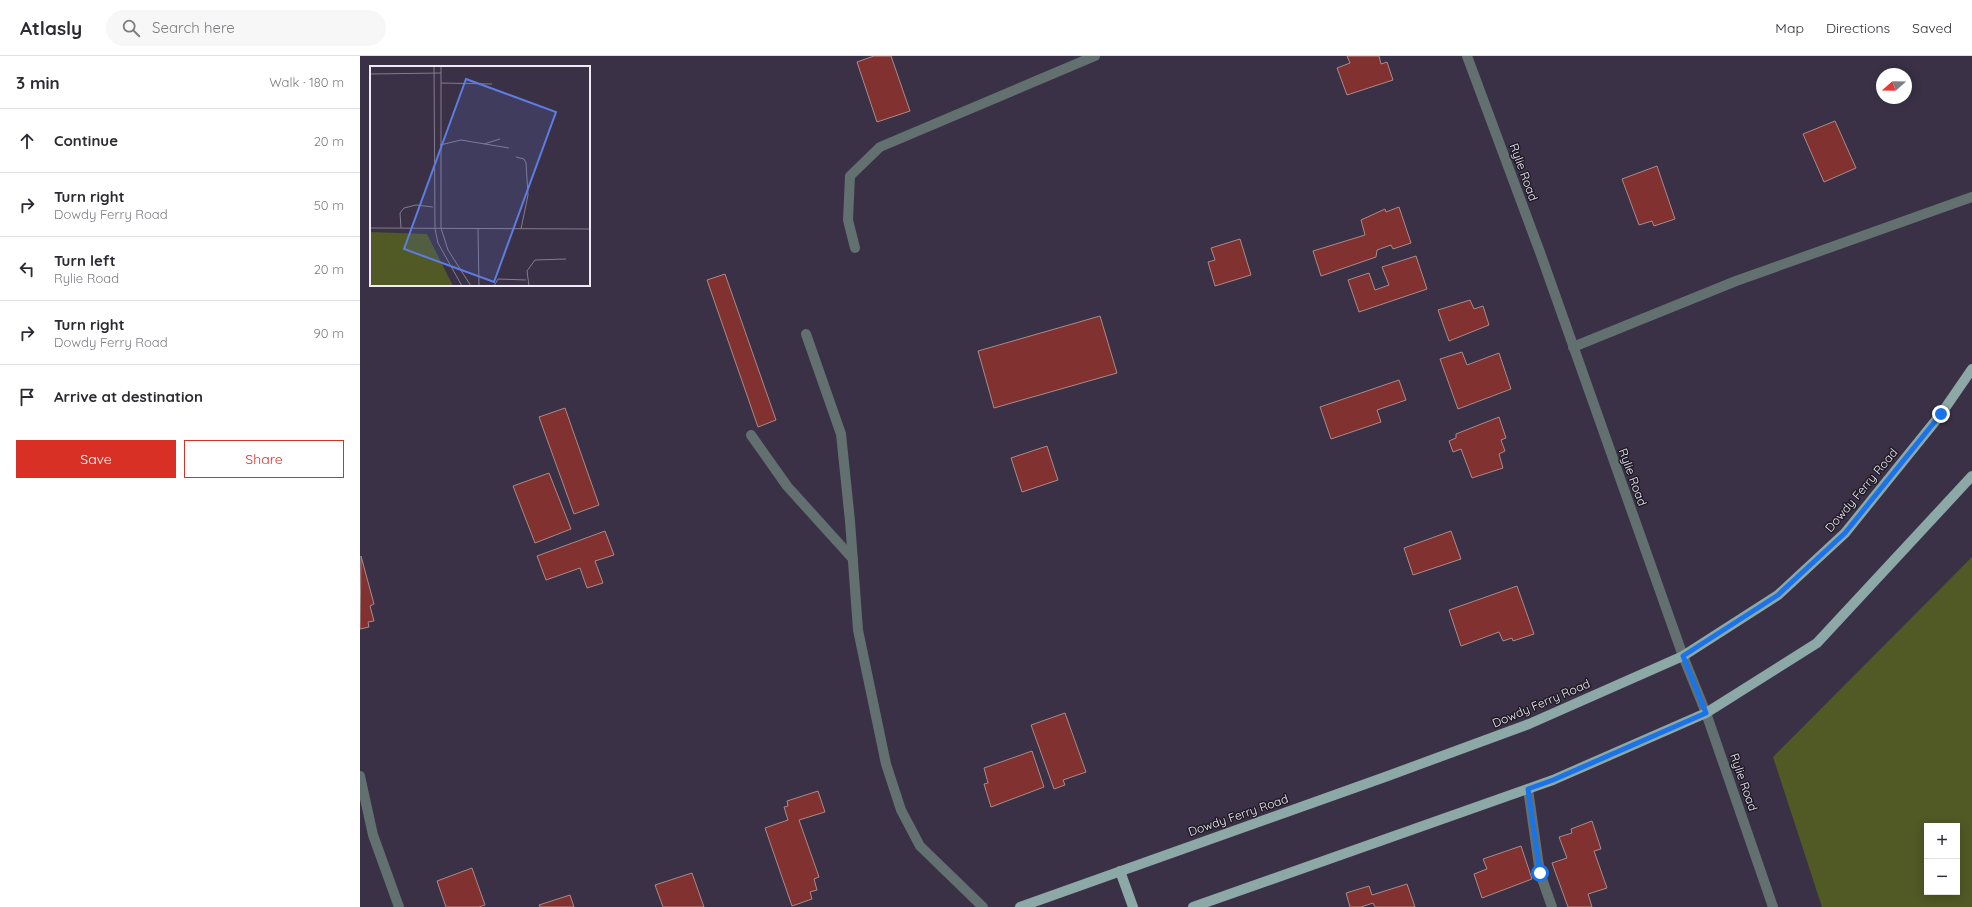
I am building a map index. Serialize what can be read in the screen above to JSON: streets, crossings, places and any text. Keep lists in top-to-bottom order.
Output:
{
  "streets": {
    "main road": ["Dowdy Ferry Road"],
    "street": ["Rylie Road"]
  },
  "crossings": [
    ["Rylie Road", "Dowdy Ferry Road"]
  ],
  "north": "left",
  "page": {
    "header": "Atlasly",
    "search": "Search here",
    "nav": ["Map", "Directions", "Saved"],
    "heading": ["3 min", "Walk · 180 m"],
    "list": [
      ["Continue", "20 m"],
      ["Turn right", "Dowdy Ferry Road", "50 m"],
      ["Turn left", "Rylie Road", "20 m"],
      ["Turn right", "Dowdy Ferry Road", "90 m"],
      "Arrive at destination"
    ],
    "buttons": ["Save", "Share"],
    "map_buttons": ["+", "−"]
  }
}
